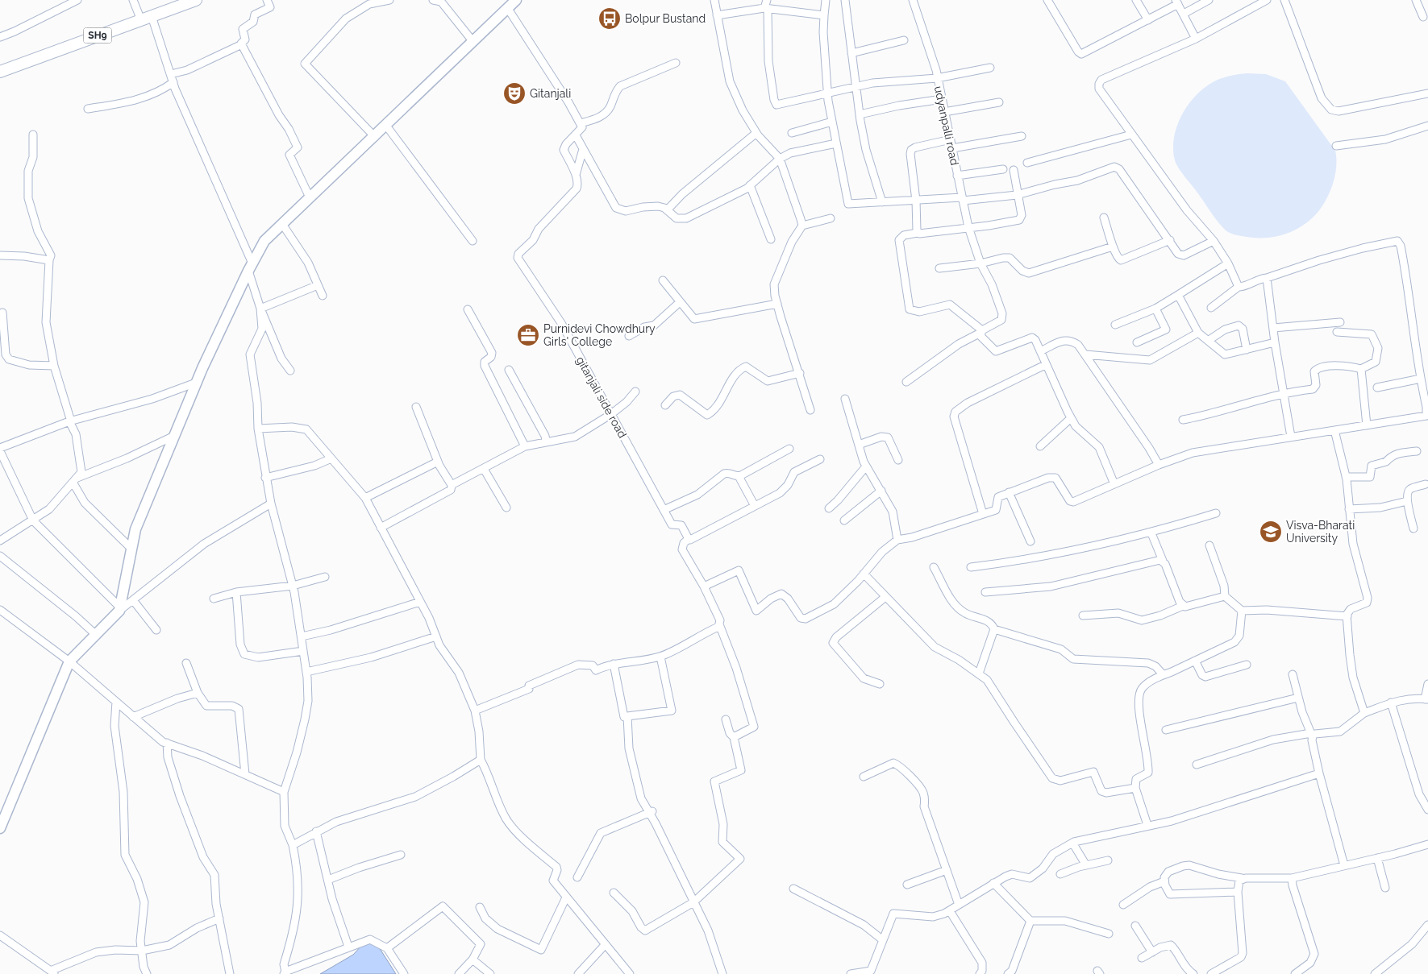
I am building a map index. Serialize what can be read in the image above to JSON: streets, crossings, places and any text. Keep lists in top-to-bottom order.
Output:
{
  "streets": {
    "main road": ["SH9"],
    "street": ["udyanpalli road", "gitanjali side road"]
  },
  "places": {
    "bus stop": ["Bolpur Bustand"],
    "theatre": ["Gitanjali"],
    "office": ["Purnidevi Chowdhury Girls' College"],
    "school or university": ["Visva-Bharati University"]
  }
}
